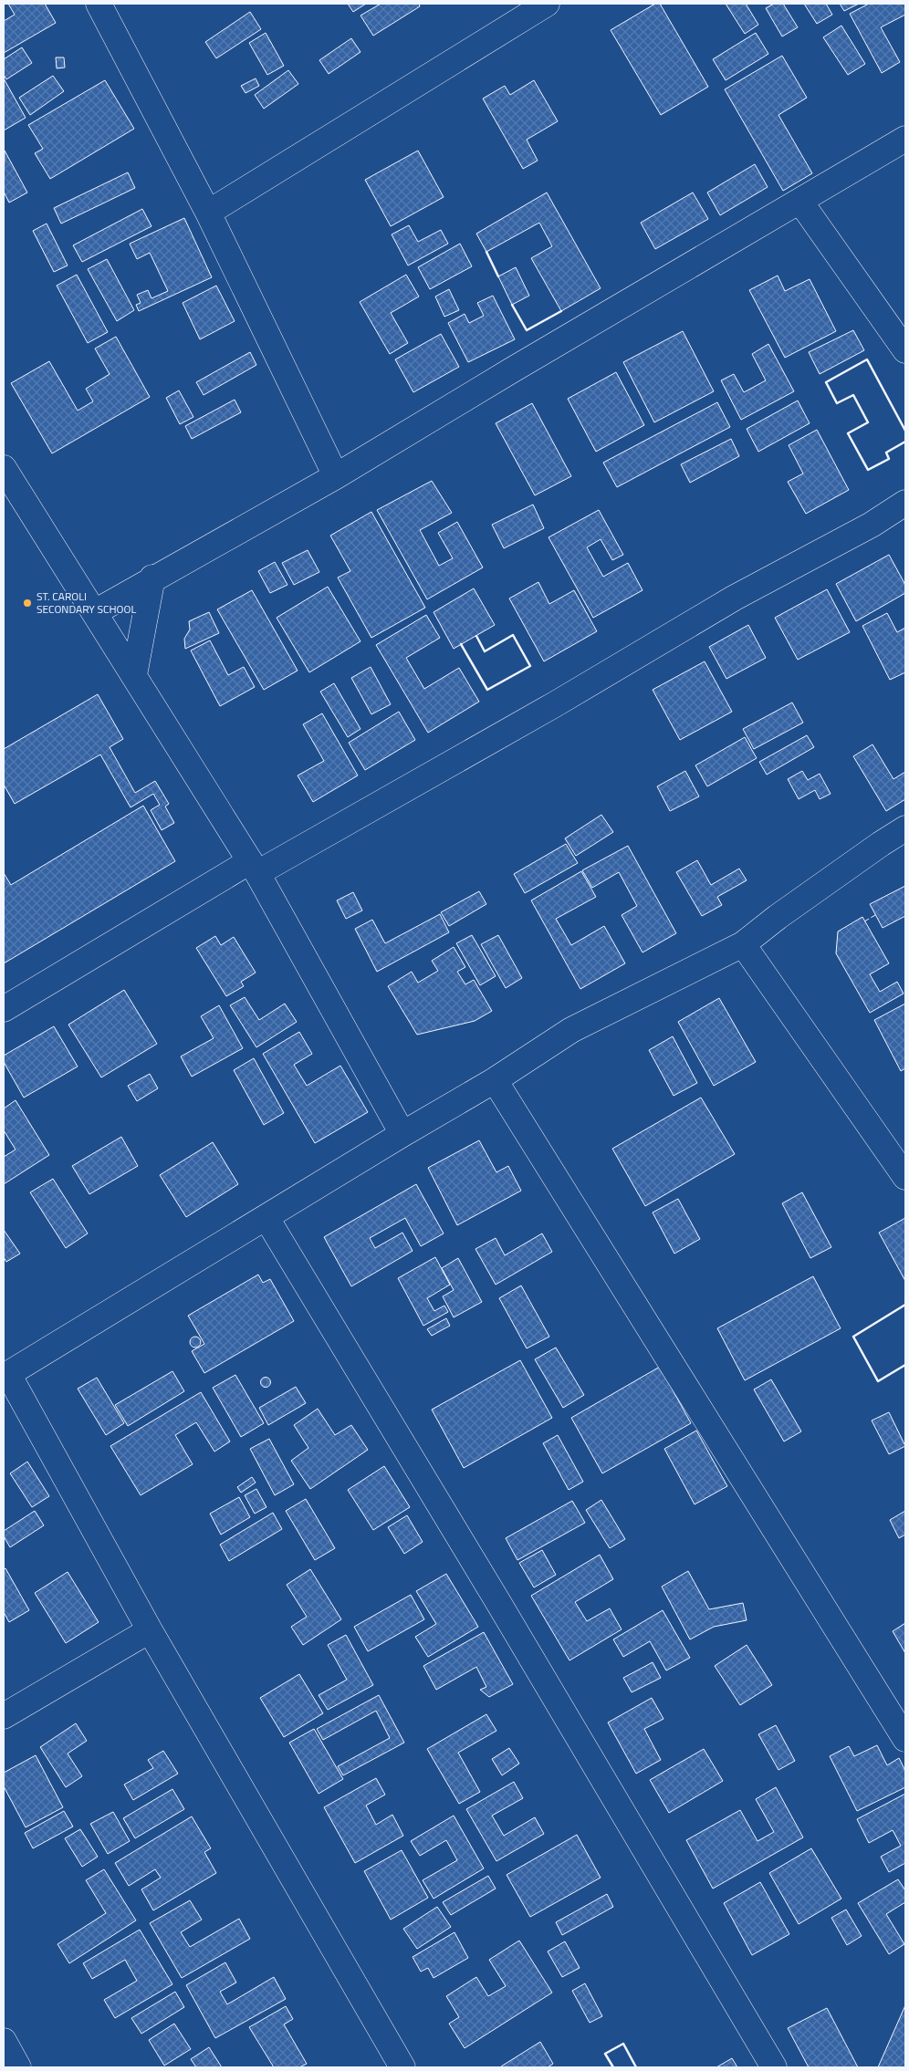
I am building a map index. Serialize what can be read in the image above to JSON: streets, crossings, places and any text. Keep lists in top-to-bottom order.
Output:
{
  "places": ["ST. CAROLI SECONDARY SCHOOL"]
}
